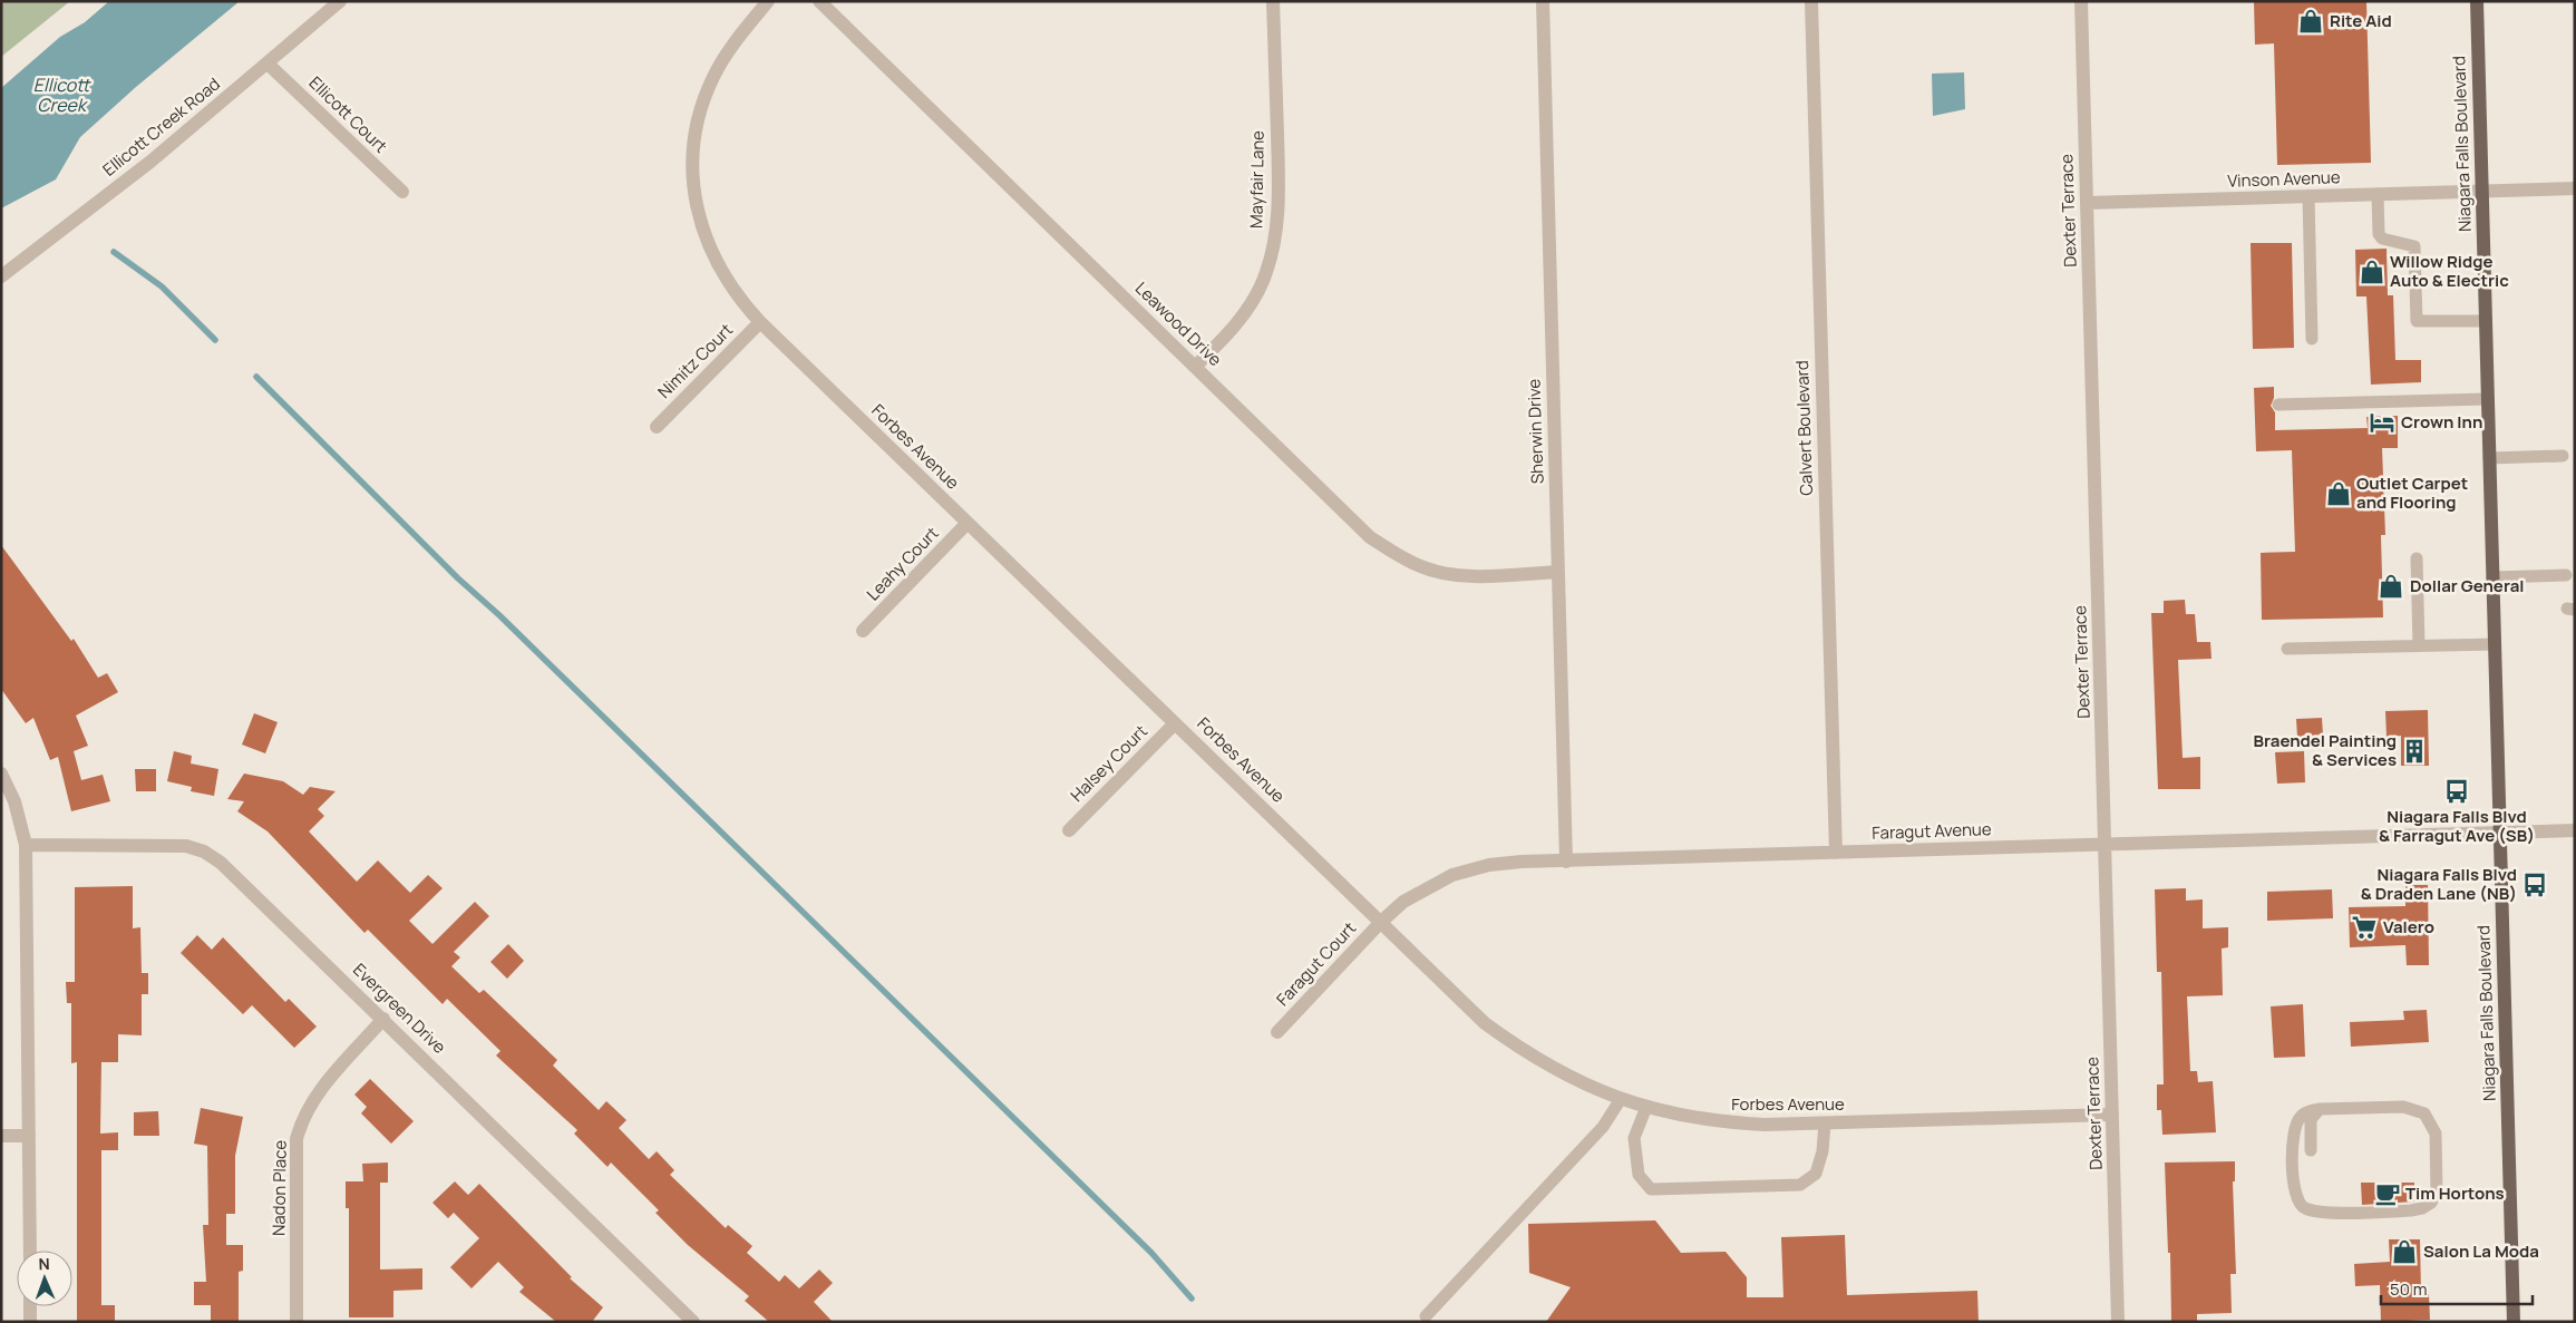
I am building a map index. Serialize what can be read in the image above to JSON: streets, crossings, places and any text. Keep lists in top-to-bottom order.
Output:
{
  "streets": {
    "main road": ["Niagara Falls Boulevard"],
    "street": [
      "Ellicott Court",
      "Ellicott Creek Road",
      "Mayfair Lane",
      "Vinson Avenue",
      "Dexter Terrace",
      "Leawood Drive",
      "Nimitz Court",
      "Calvert Boulevard",
      "Sherwin Drive",
      "Forbes Avenue",
      "Leahy Court",
      "Halsey Court",
      "Faragut Avenue",
      "Faragut Court",
      "Evergreen Drive",
      "Nadon Place"
    ]
  },
  "crossings": [
    ["Ellicott Court", "Ellicott Creek Road"],
    ["Niagara Falls Boulevard", "Vinson Avenue"],
    ["Niagara Falls Boulevard", "Faragut Avenue"],
    ["Mayfair Lane", "Leawood Drive"],
    ["Vinson Avenue", "Dexter Terrace"],
    ["Dexter Terrace", "Forbes Avenue"],
    ["Dexter Terrace", "Faragut Avenue"],
    ["Leawood Drive", "Sherwin Drive"],
    ["Nimitz Court", "Forbes Avenue"],
    ["Calvert Boulevard", "Faragut Avenue"],
    ["Sherwin Drive", "Faragut Avenue"],
    ["Forbes Avenue", "Leahy Court"],
    ["Forbes Avenue", "Halsey Court"],
    ["Forbes Avenue", "Faragut Avenue"],
    ["Forbes Avenue", "Faragut Court"],
    ["Faragut Avenue", "Faragut Court"],
    ["Evergreen Drive", "Nadon Place"]
  ],
  "water": ["Ellicott Creek"],
  "places": {
    "shop": [
      "Rite Aid",
      "Willow Ridge Auto & Electric",
      "Outlet Carpet and Flooring",
      "Dollar General",
      "Salon La Moda"
    ],
    "hotel": ["Crown Inn"],
    "building": ["Braendel Painting & Services"],
    "bus stop": ["Niagara Falls Blvd & Farragut Ave (SB)", "Niagara Falls Blvd & Draden Lane (NB)"],
    "supermarket": ["Valero"],
    "cafe": ["Tim Hortons"]
  },
  "scale_bar": "50 m",
  "north": "top"
}
